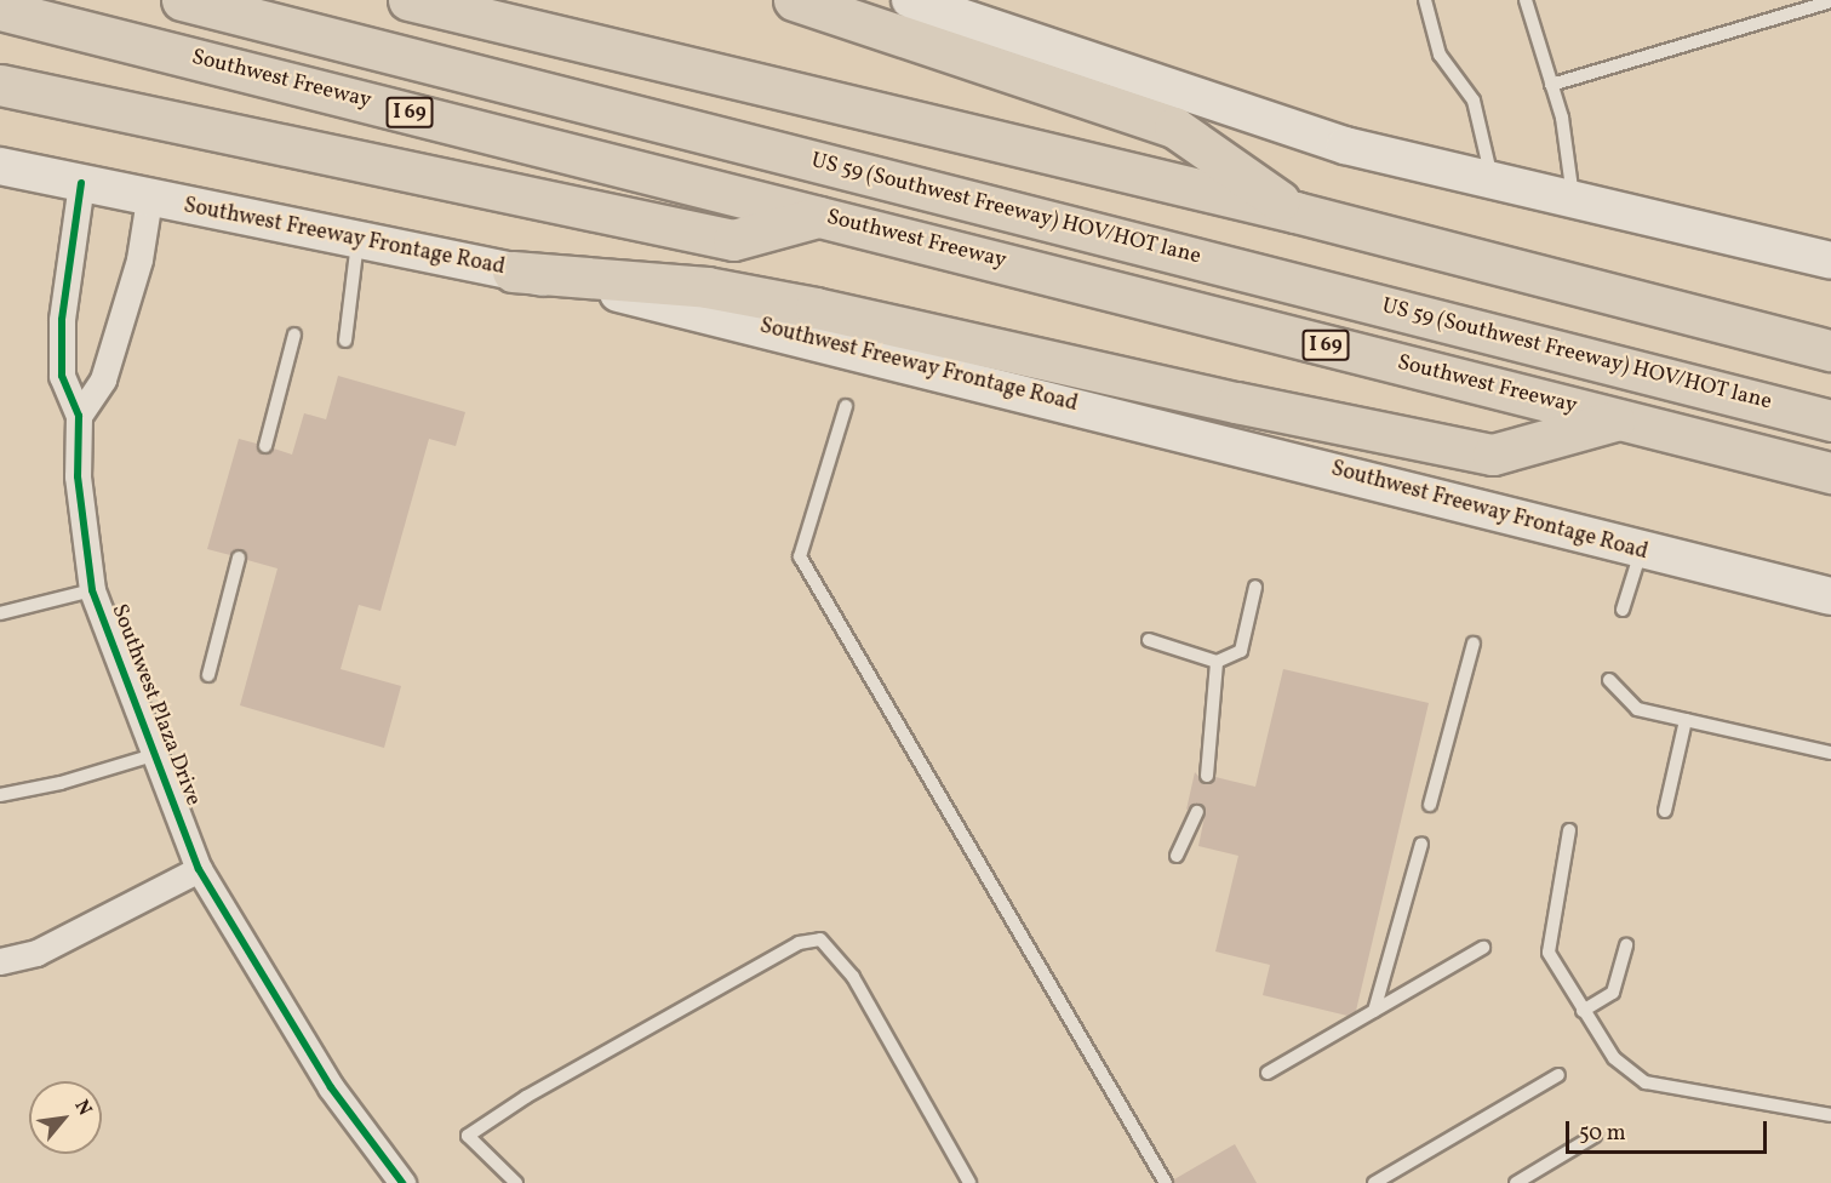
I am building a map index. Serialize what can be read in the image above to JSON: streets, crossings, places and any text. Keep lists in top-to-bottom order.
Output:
{
  "streets": {
    "highway": ["Southwest Freeway", "I 69", "US 59 (Southwest Freeway) HOV/HOT lane"],
    "main road": ["Southwest Freeway Frontage Road"],
    "street": ["Southwest Plaza Drive"]
  },
  "crossings": [
    ["Southwest Freeway Frontage Road", "Southwest Plaza Drive"]
  ],
  "scale_bar": "50 m",
  "north": "top right"
}
